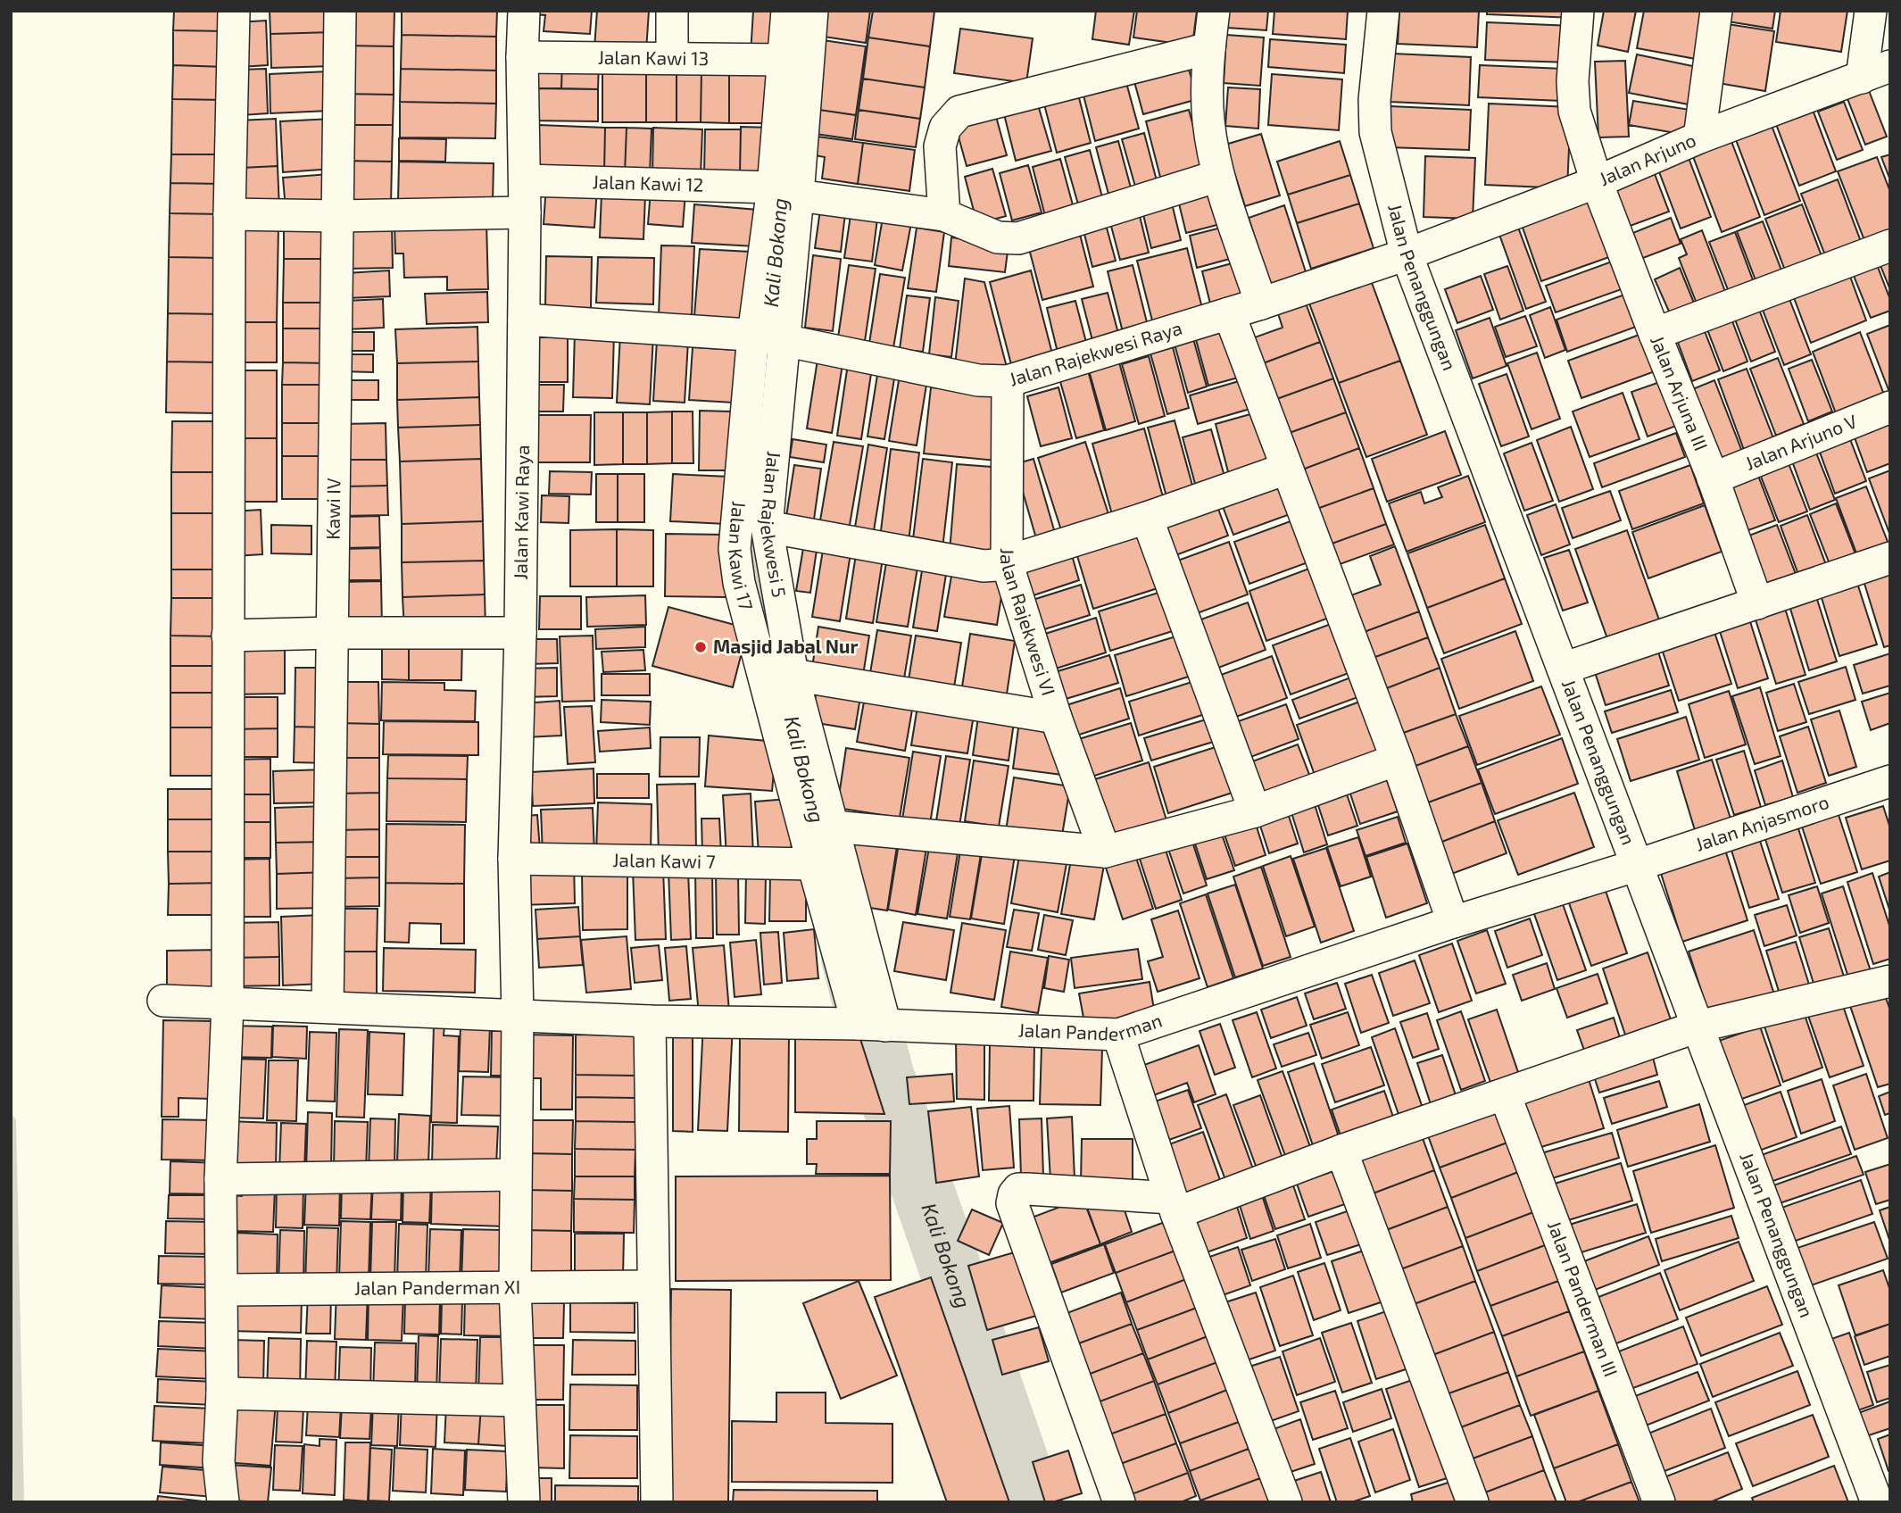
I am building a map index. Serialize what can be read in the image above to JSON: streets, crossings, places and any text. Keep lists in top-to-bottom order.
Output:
{
  "streets": {
    "street": [
      "Jalan Kawi 13",
      "Jalan Arjuno",
      "Jalan Kawi 12",
      "Jalan Penanggungan",
      "Jalan Rajekwesi Raya",
      "Jalan Arjuna III",
      "Jalan Arjuno V",
      "Kawi IV",
      "Jalan Kawi Raya",
      "Jalan Rajekwesi 5",
      "Jalan Kawi 17",
      "Jalan Rajekwesi VI",
      "Jalan Anjasmoro",
      "Jalan Kawi 7",
      "Jalan Panderman",
      "Jalan Panderman XI",
      "Jalan Panderman III"
    ]
  },
  "crossings": [
    ["Jalan Kawi 13", "Jalan Kawi Raya"],
    ["Jalan Arjuno", "Jalan Penanggungan"],
    ["Jalan Arjuno", "Jalan Rajekwesi Raya"],
    ["Jalan Arjuno", "Jalan Arjuna III"],
    ["Jalan Kawi 12", "Jalan Kawi Raya"],
    ["Jalan Penanggungan", "Jalan Rajekwesi Raya"],
    ["Jalan Penanggungan", "Jalan Anjasmoro"],
    ["Jalan Penanggungan", "Jalan Panderman"],
    ["Jalan Rajekwesi Raya", "Jalan Kawi Raya"],
    ["Jalan Rajekwesi Raya", "Jalan Rajekwesi 5"],
    ["Jalan Rajekwesi Raya", "Jalan Kawi 17"],
    ["Jalan Rajekwesi Raya", "Jalan Rajekwesi VI"],
    ["Jalan Arjuna III", "Jalan Arjuno V"],
    ["Kawi IV", "Jalan Panderman"],
    ["Jalan Kawi Raya", "Jalan Kawi 7"],
    ["Jalan Kawi Raya", "Jalan Panderman"],
    ["Jalan Kawi Raya", "Jalan Panderman XI"],
    ["Jalan Rajekwesi 5", "Jalan Kawi 17"],
    ["Jalan Rajekwesi 5", "Jalan Panderman"],
    ["Jalan Kawi 17", "Jalan Kawi 7"],
    ["Jalan Kawi 17", "Jalan Panderman"],
    ["Jalan Anjasmoro", "Jalan Panderman"]
  ],
  "water": ["Kali Bokong"],
  "places": ["Masjid Jabal Nur"]
}
